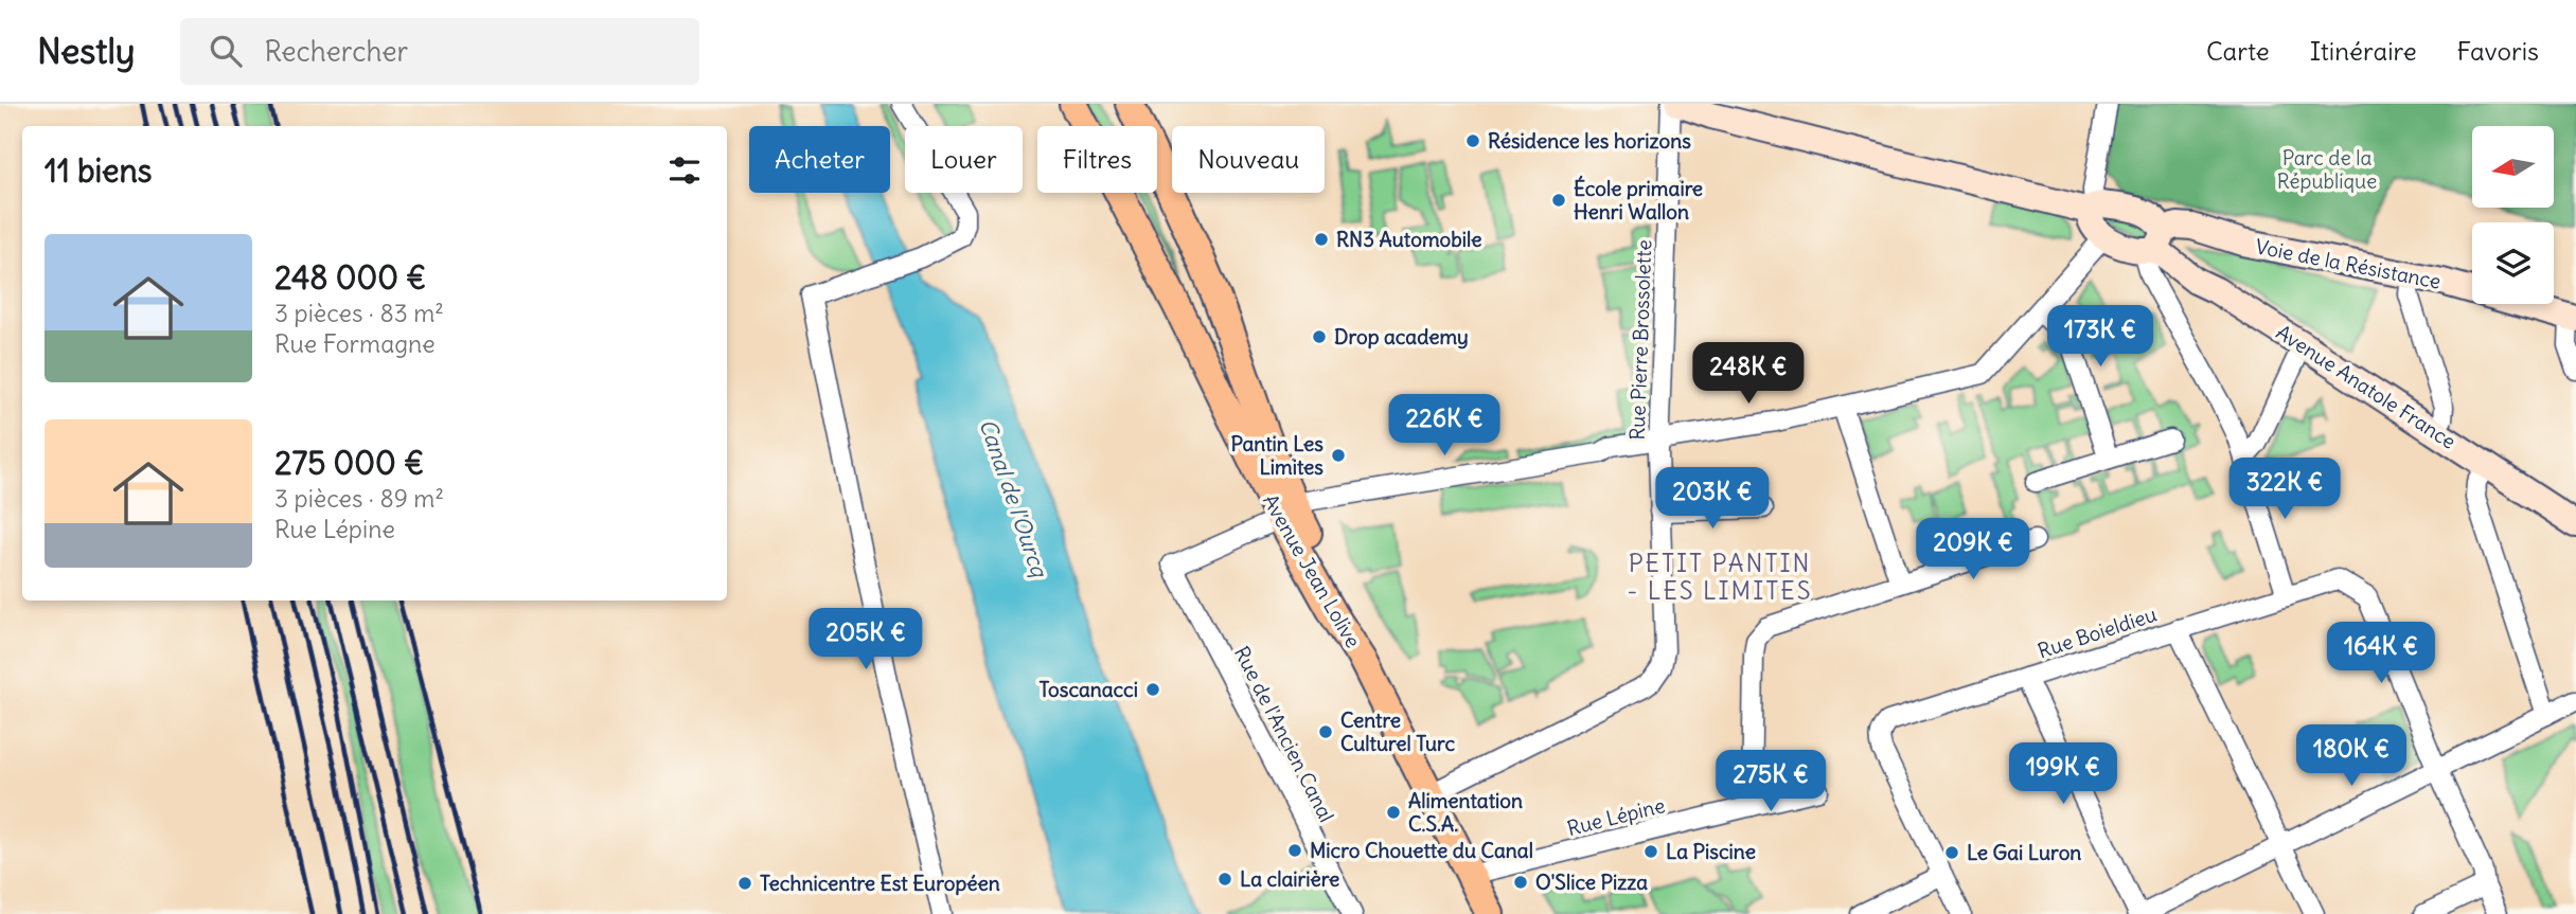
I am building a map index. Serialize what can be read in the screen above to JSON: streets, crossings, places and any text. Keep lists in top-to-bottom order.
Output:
{
  "streets": {
    "main road": ["Avenue Jean Lolive"],
    "street": [
      "Voie de la Résistance",
      "Rue Pierre Brossolette",
      "Avenue Anatole France",
      "Rue Boieldieu",
      "Rue de l'Ancien Canal",
      "Rue Lépine"
    ]
  },
  "crossings": [
    ["Voie de la Résistance", "Avenue Anatole France"],
    ["Rue Pierre Brossolette", "Avenue Jean Lolive"],
    ["Avenue Jean Lolive", "Rue Lépine"]
  ],
  "districts": ["PETIT PANTIN - LES LIMITES"],
  "water": ["Canal de l'Ourcq"],
  "parks": ["Parc de la République"],
  "places": [
    "Résidence les horizons",
    "École primaire Henri Wallon",
    "RN3 Automobile",
    "Drop academy",
    "Pantin Les Limites",
    "Toscanacci",
    "Centre Culturel Turc",
    "Alimentation C.S.A.",
    "Micro Chouette du Canal",
    "La Piscine",
    "Le Gai Luron",
    "La clairière",
    "O'Slice Pizza",
    "Technicentre Est Européen"
  ],
  "north": "left",
  "page": {
    "header": "Nestly",
    "search": "Rechercher",
    "nav": ["Carte", "Itinéraire", "Favoris"],
    "chip": [
      "Acheter",
      "Louer",
      "Filtres",
      "Nouveau"
    ],
    "heading": "11 biens",
    "list": [
      {
        "name": "248 000 €",
        "note": "3 pièces · 83 m² · Rue Formagne"
      },
      {
        "name": "275 000 €",
        "note": "3 pièces · 89 m² · Rue Lépine"
      }
    ],
    "price": [
      "173K €",
      "248K €",
      "226K €",
      "322K €",
      "203K €",
      "209K €",
      "205K €",
      "164K €",
      "180K €",
      "199K €",
      "275K €"
    ]
  }
}
